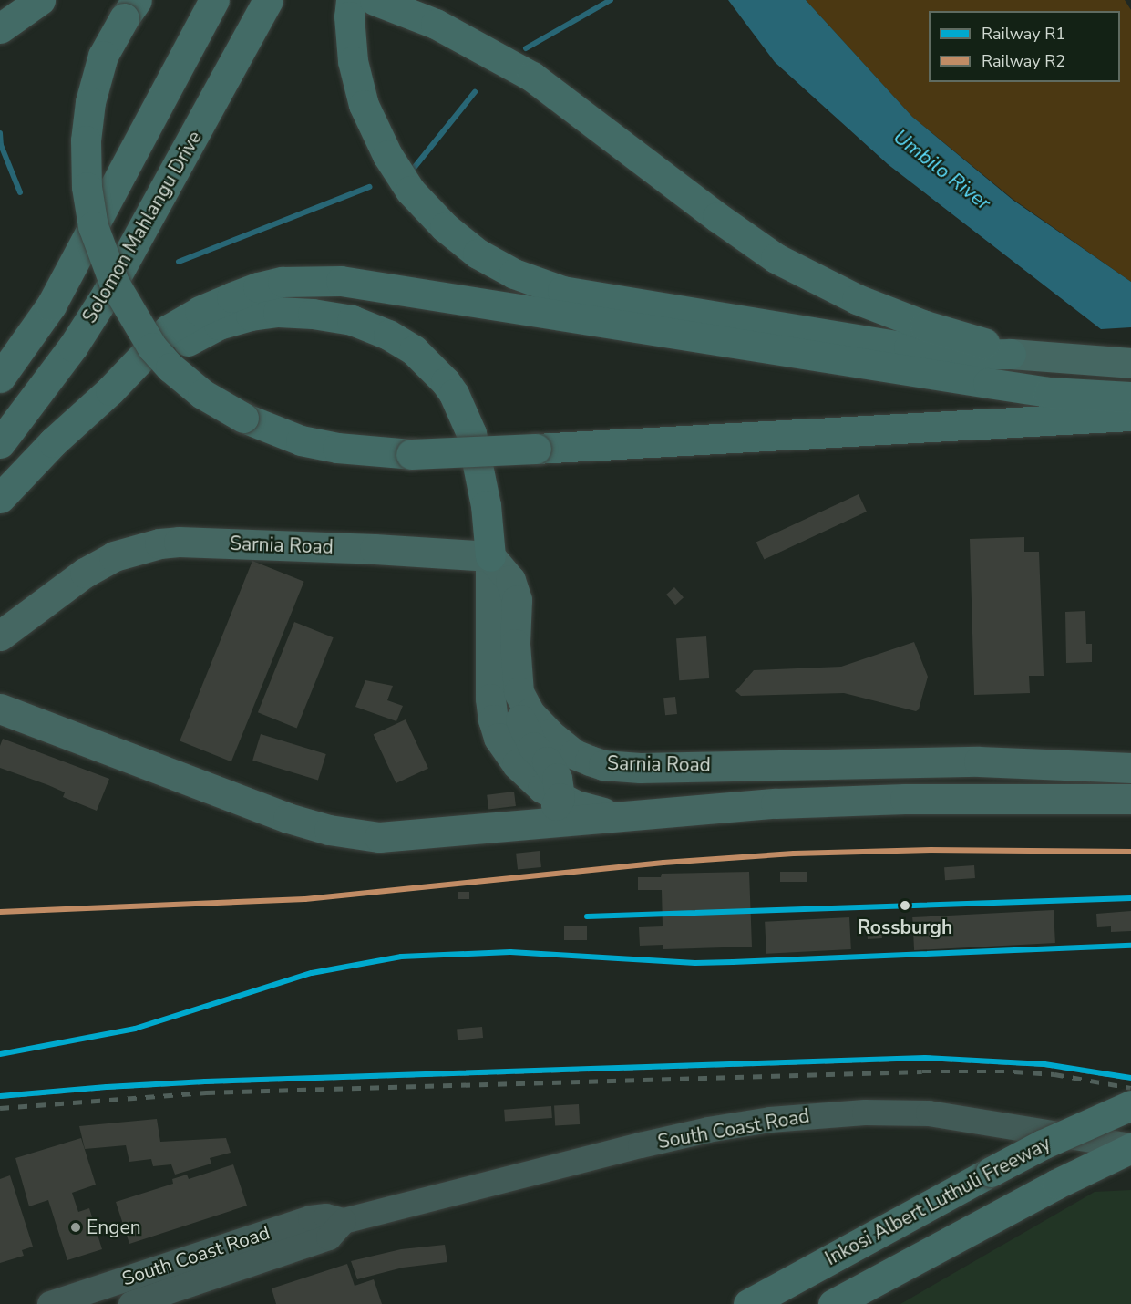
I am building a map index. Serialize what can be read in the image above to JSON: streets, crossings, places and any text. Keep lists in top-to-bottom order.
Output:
{
  "streets": {
    "highway": ["Solomon Mahlangu Drive", "Inkosi Albert Luthuli Freeway"],
    "main road": ["Sarnia Road"],
    "street": ["South Coast Road"]
  },
  "water": ["Umbilo River"],
  "places": ["Rossburgh", "Engen"],
  "lines": ["rail line R2", "rail line R1"],
  "legend": ["Railway R1", "Railway R2"]
}
